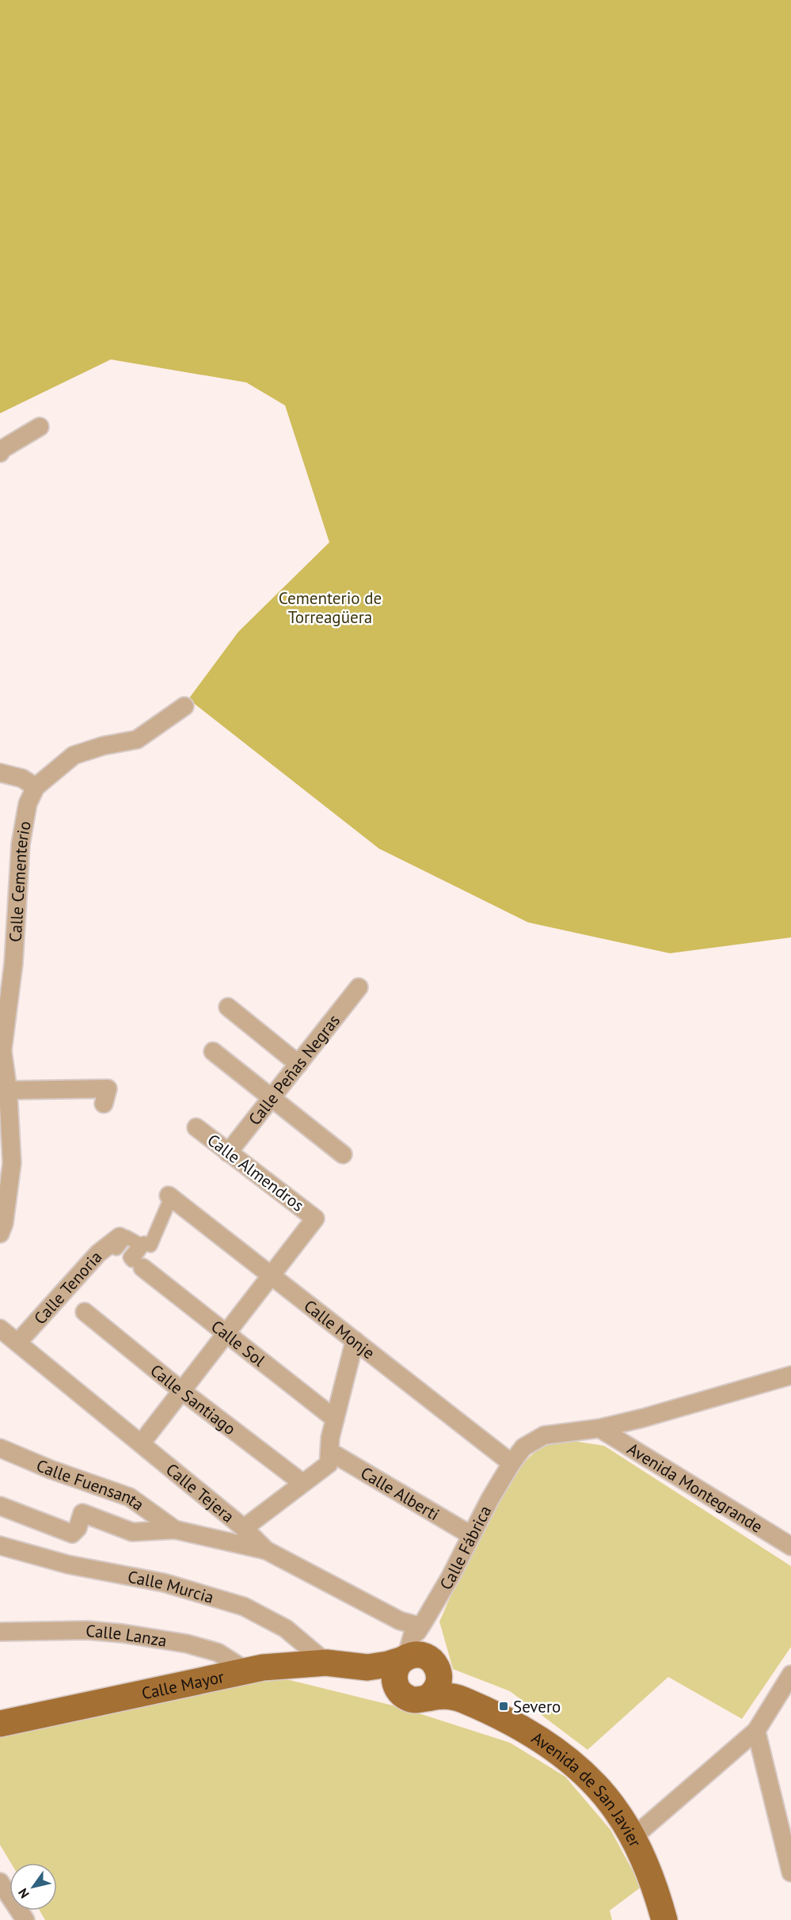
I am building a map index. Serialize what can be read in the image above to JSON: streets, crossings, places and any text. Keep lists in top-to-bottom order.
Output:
{
  "streets": {
    "main road": ["Calle Mayor", "Avenida de San Javier"],
    "street": [
      "Calle Cementerio",
      "Calle Peñas Negras",
      "Calle Almendros",
      "Calle Tenoria",
      "Calle Monje",
      "Calle Sol",
      "Calle Santiago",
      "Calle Fuensanta",
      "Avenida Montegrande",
      "Calle Tejera",
      "Calle Alberti",
      "Calle Fábrica",
      "Calle Murcia",
      "Calle Lanza"
    ]
  },
  "crossings": [
    ["Calle Peñas Negras", "Calle Almendros"],
    ["Calle Almendros", "Calle Monje"],
    ["Calle Tenoria", "Calle Tejera"],
    ["Calle Monje", "Calle Fábrica"],
    ["Avenida Montegrande", "Calle Fábrica"],
    ["Calle Tejera", "Calle Fábrica"],
    ["Calle Alberti", "Calle Fábrica"],
    ["Calle Fábrica", "Calle Mayor"],
    ["Calle Fábrica", "Avenida de San Javier"],
    ["Calle Murcia", "Calle Mayor"],
    ["Calle Lanza", "Calle Mayor"],
    ["Calle Mayor", "Avenida de San Javier"]
  ],
  "parks": ["Cementerio de Torreagüera"],
  "places": {
    "transit": ["Severo"]
  },
  "north": "bottom left"
}
